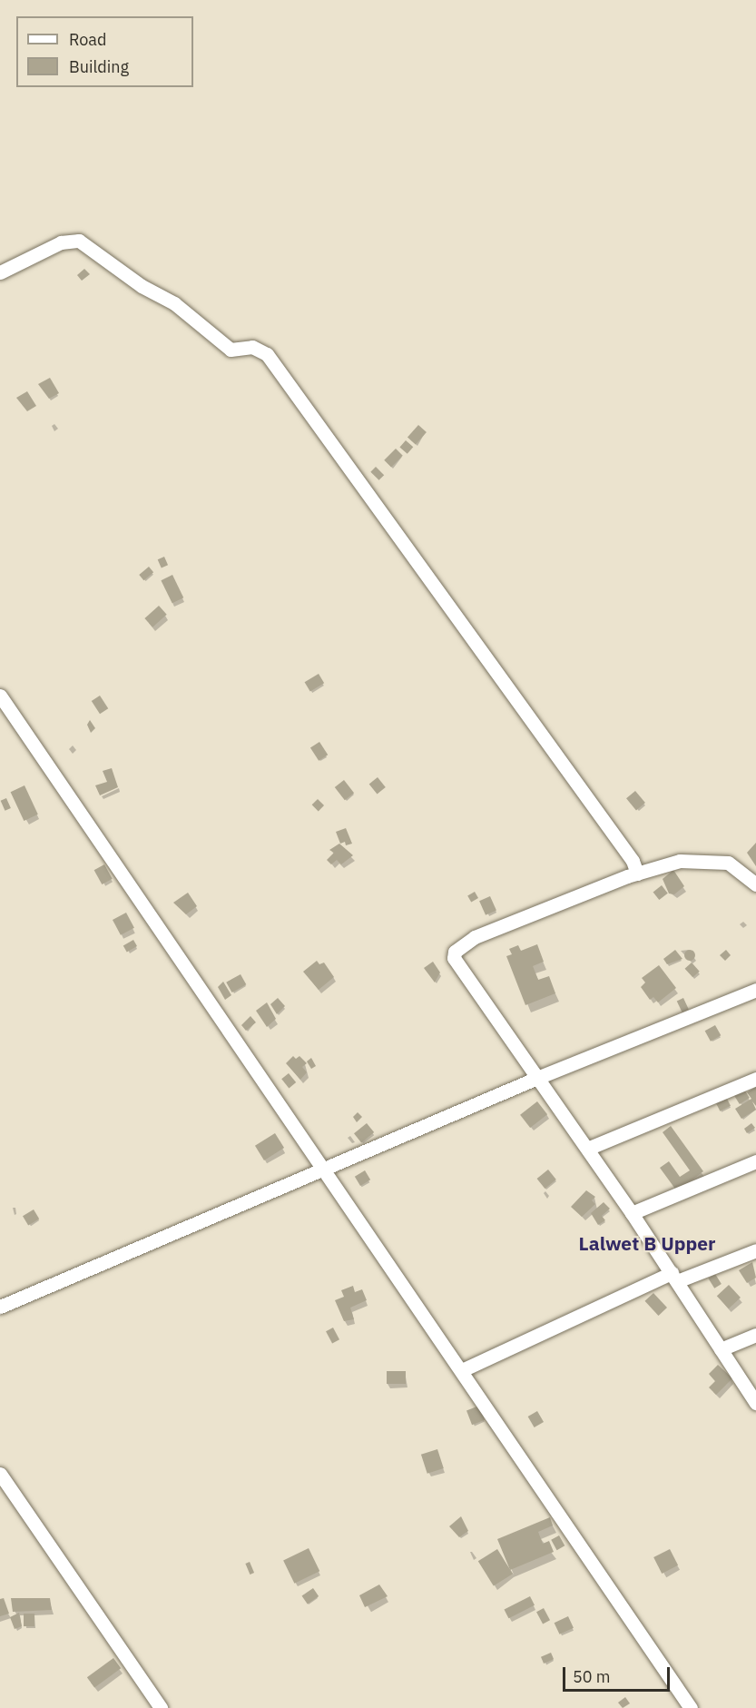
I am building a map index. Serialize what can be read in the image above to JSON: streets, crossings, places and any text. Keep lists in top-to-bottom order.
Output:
{
  "districts": ["Lalwet B Upper"],
  "legend": ["Road", "Building"],
  "scale_bar": "50 m"
}
